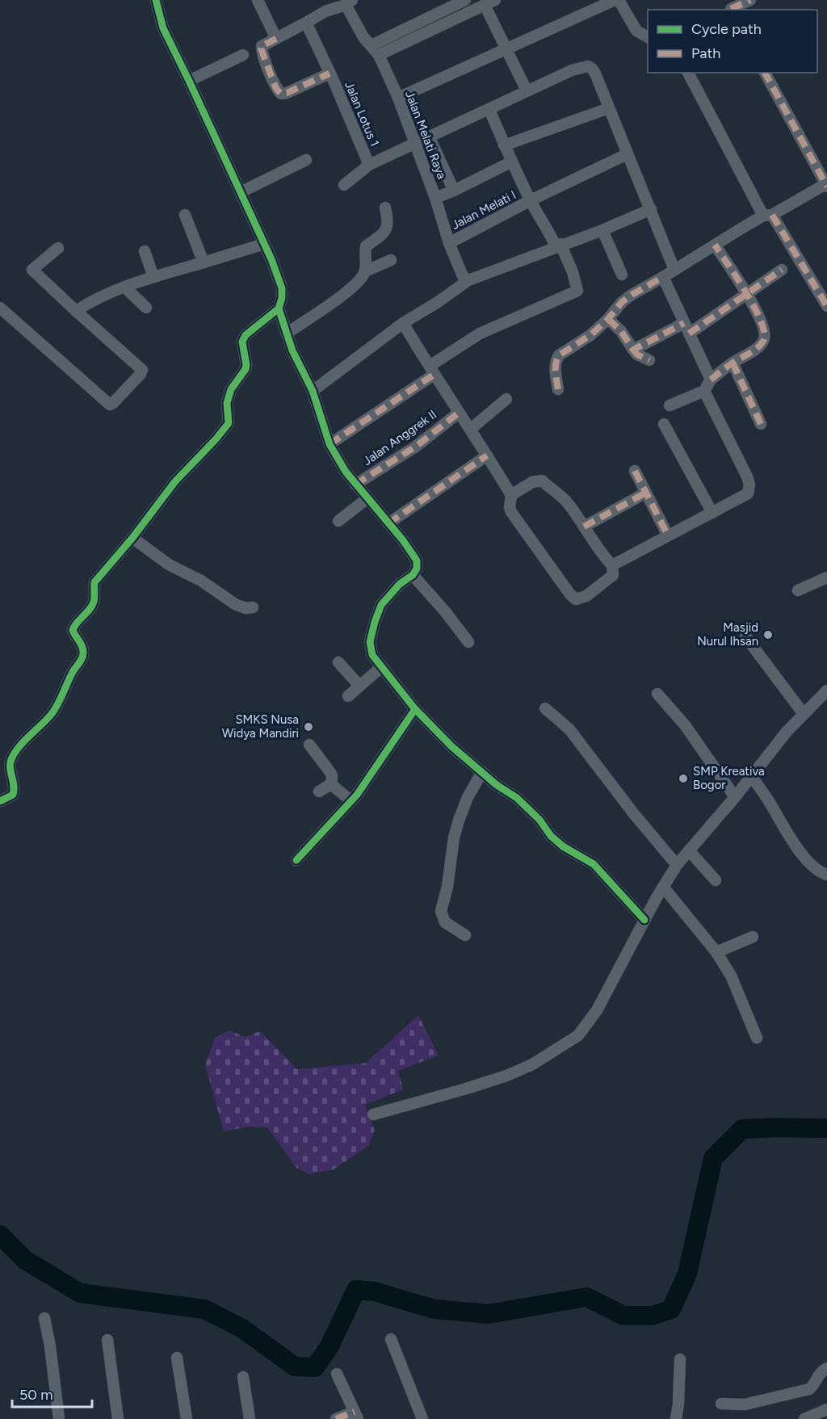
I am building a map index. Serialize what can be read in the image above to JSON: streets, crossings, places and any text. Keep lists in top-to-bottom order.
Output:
{
  "streets": {
    "street": [
      "Jalan Lotus 1",
      "Jalan Melati Raya",
      "Jalan Melati I",
      "Jalan Anggrek II"
    ]
  },
  "crossings": [
    ["Jalan Melati Raya", "Jalan Melati I"]
  ],
  "places": ["Masjid Nurul Ihsan", "SMKS Nusa Widya Mandiri", "SMP Kreativa Bogor"],
  "legend": ["Cycle path", "Path"],
  "scale_bar": "50 m"
}
